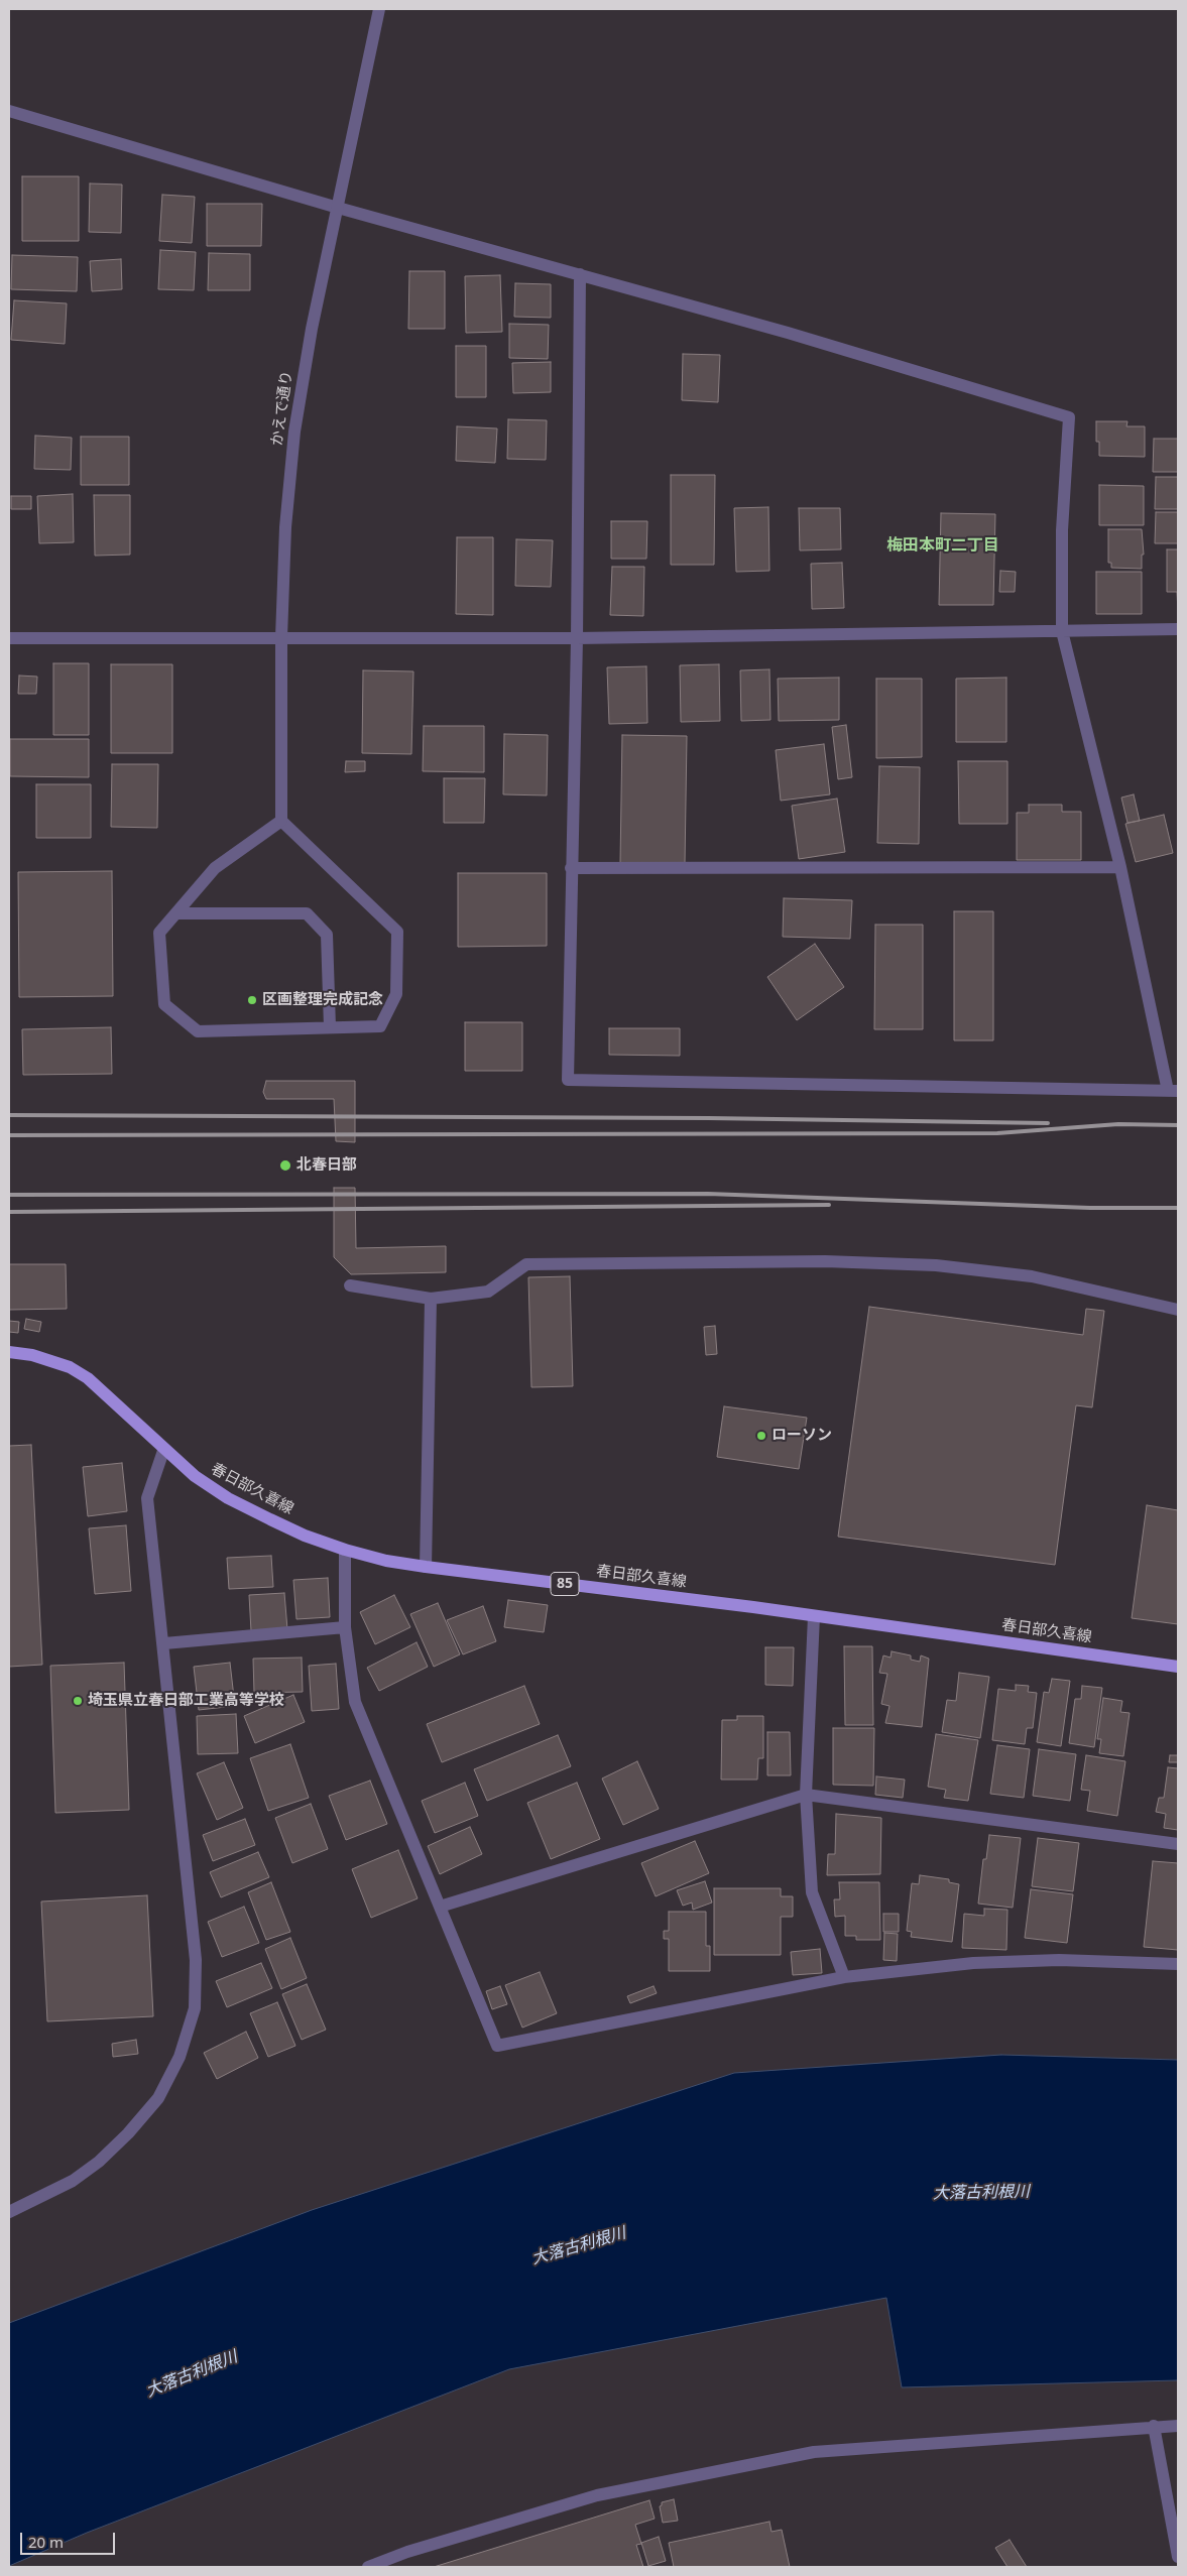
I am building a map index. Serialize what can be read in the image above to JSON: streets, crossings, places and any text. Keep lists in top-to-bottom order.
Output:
{
  "streets": {
    "main road": ["春日部久喜線", "85"],
    "street": ["かえで通り"]
  },
  "districts": ["梅田本町二丁目"],
  "water": ["大落古利根川"],
  "places": [
    "区画整理完成記念",
    "北春日部",
    "ローソン",
    "埼玉県立春日部工業高等学校"
  ],
  "scale_bar": "20 m"
}
